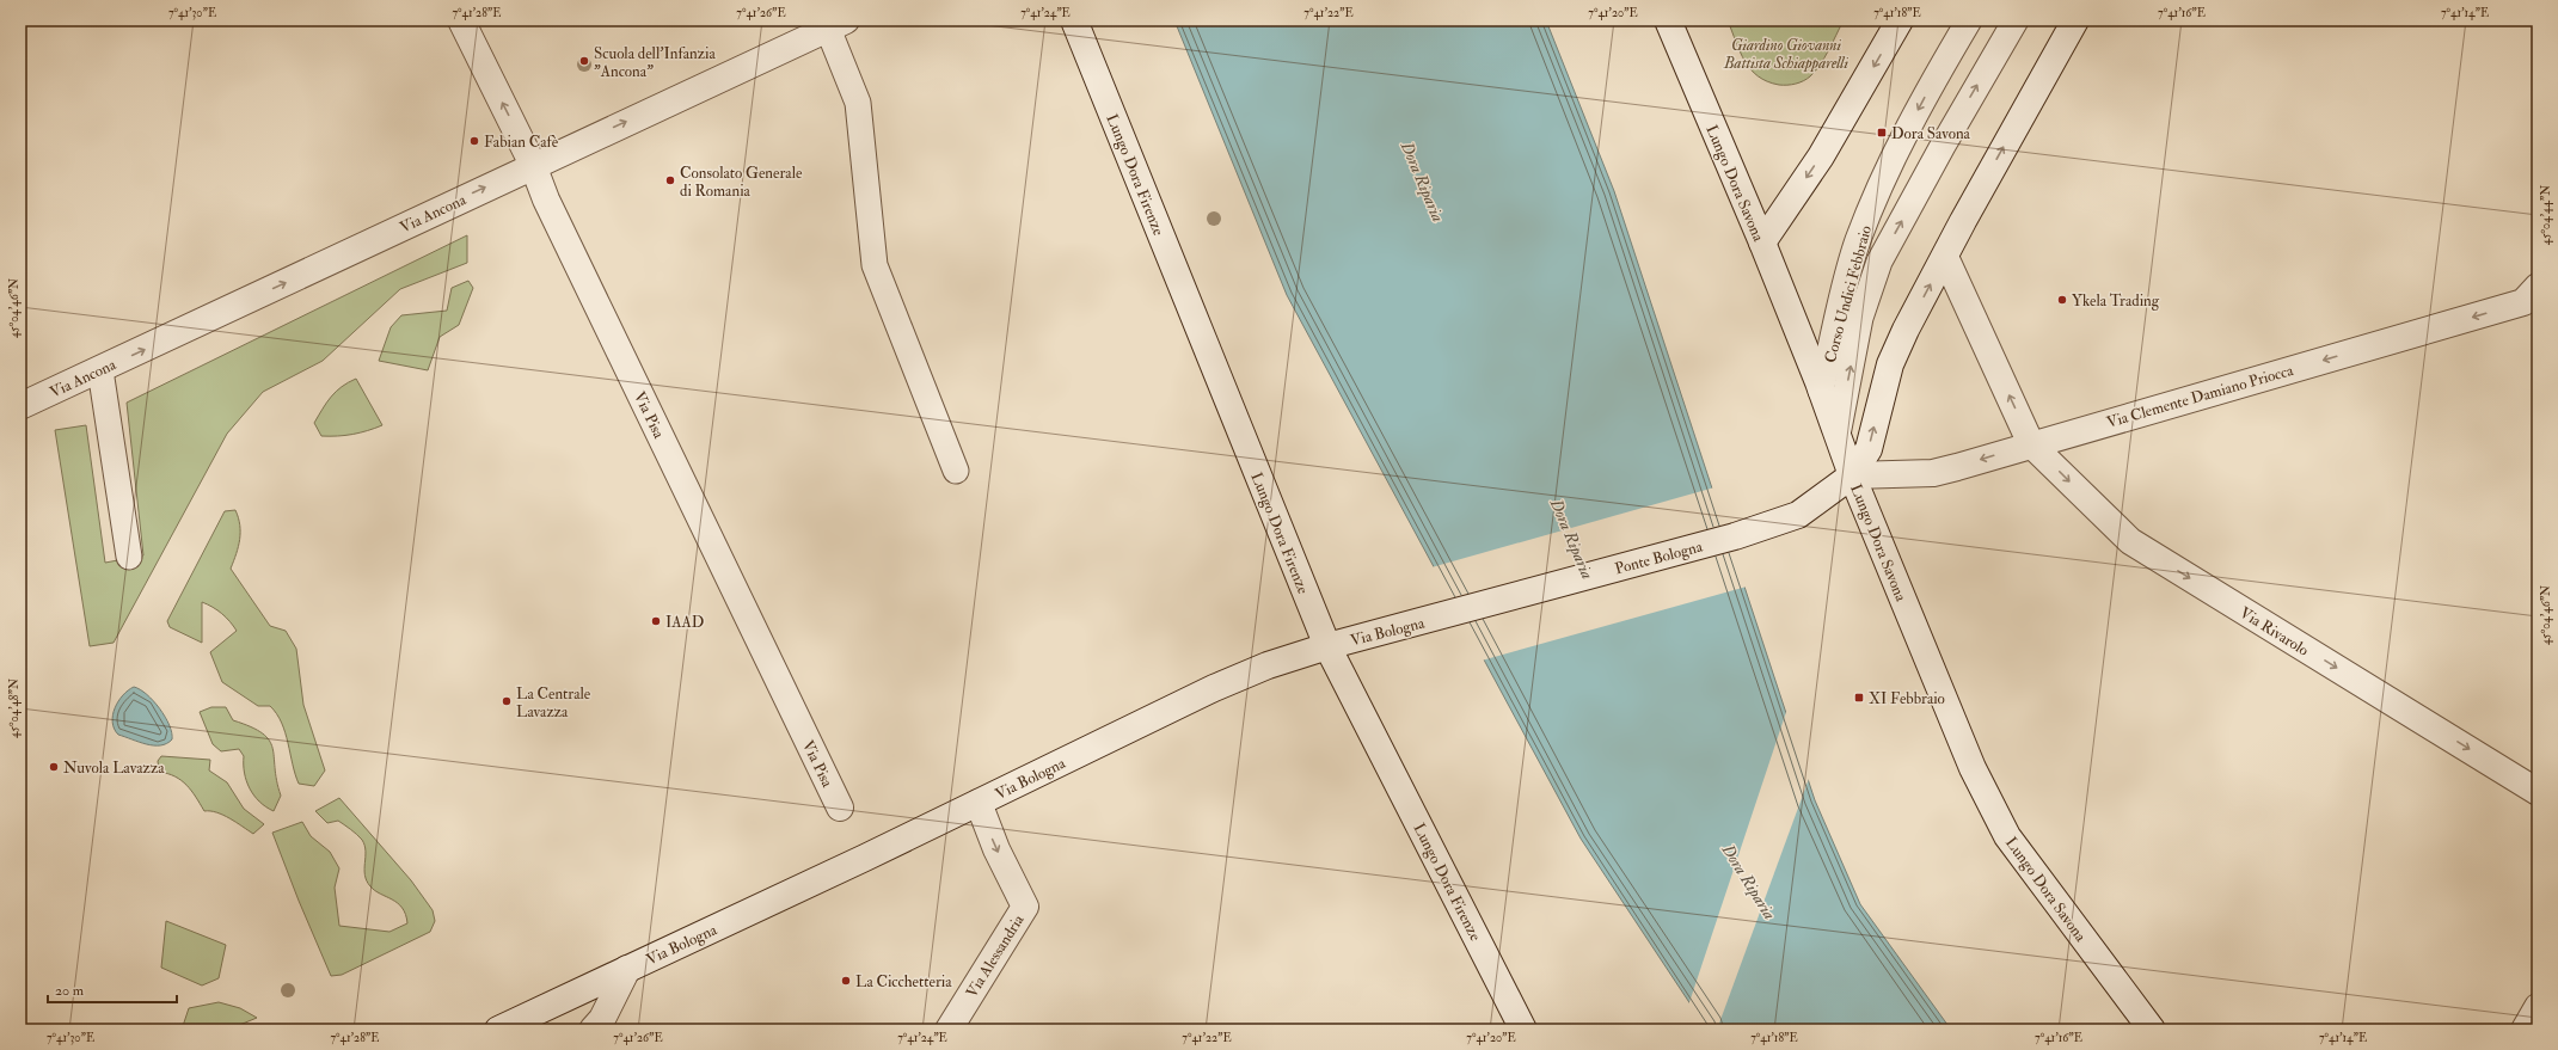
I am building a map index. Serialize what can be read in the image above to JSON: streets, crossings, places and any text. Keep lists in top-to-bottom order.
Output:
{
  "streets": {
    "street": [
      "Lungo Dora Firenze",
      "Lungo Dora Savona",
      "Via Ancona",
      "Via Clemente Damiano Priocca",
      "Via Pisa",
      "Ponte Bologna",
      "Via Bologna",
      "Via Rivarolo",
      "Via Alessandria"
    ],
    "lane": ["Corso Undici Febbraio"]
  },
  "crossings": [
    ["Lungo Dora Firenze", "Via Bologna"],
    ["Lungo Dora Savona", "Corso Undici Febbraio"],
    ["Lungo Dora Savona", "Via Clemente Damiano Priocca"],
    ["Lungo Dora Savona", "Ponte Bologna"],
    ["Via Ancona", "Via Pisa"],
    ["Via Clemente Damiano Priocca", "Ponte Bologna"],
    ["Via Clemente Damiano Priocca", "Via Rivarolo"],
    ["Ponte Bologna", "Via Bologna"],
    ["Via Bologna", "Via Alessandria"]
  ],
  "one_way": [
    "Via Ancona",
    "Via Clemente Damiano Priocca",
    "Via Rivarolo",
    "Via Alessandria"
  ],
  "water": ["Dora Riparia"],
  "parks": ["Giardino Giovanni Battista Schiapparelli"],
  "places": {
    "other": [
      "Scuola dell'Infanzia \"Ancona\"",
      "Fabian Cafè",
      "Consolato Generale di Romania",
      "Ykela Trading",
      "IAAD",
      "La Centrale Lavazza",
      "Nuvola Lavazza",
      "La Cicchetteria"
    ],
    "transit": ["Dora Savona", "XI Febbraio"]
  },
  "scale_bar": "20 m",
  "coordinates": [
    "7°41'30\"E",
    "7°41'28\"E",
    "7°41'26\"E",
    "7°41'24\"E",
    "7°41'22\"E",
    "7°41'20\"E",
    "7°41'18\"E",
    "7°41'16\"E",
    "7°41'14\"E",
    "45°04'44\"N",
    "45°04'46\"N",
    "45°04'48\"N"
  ]
}
